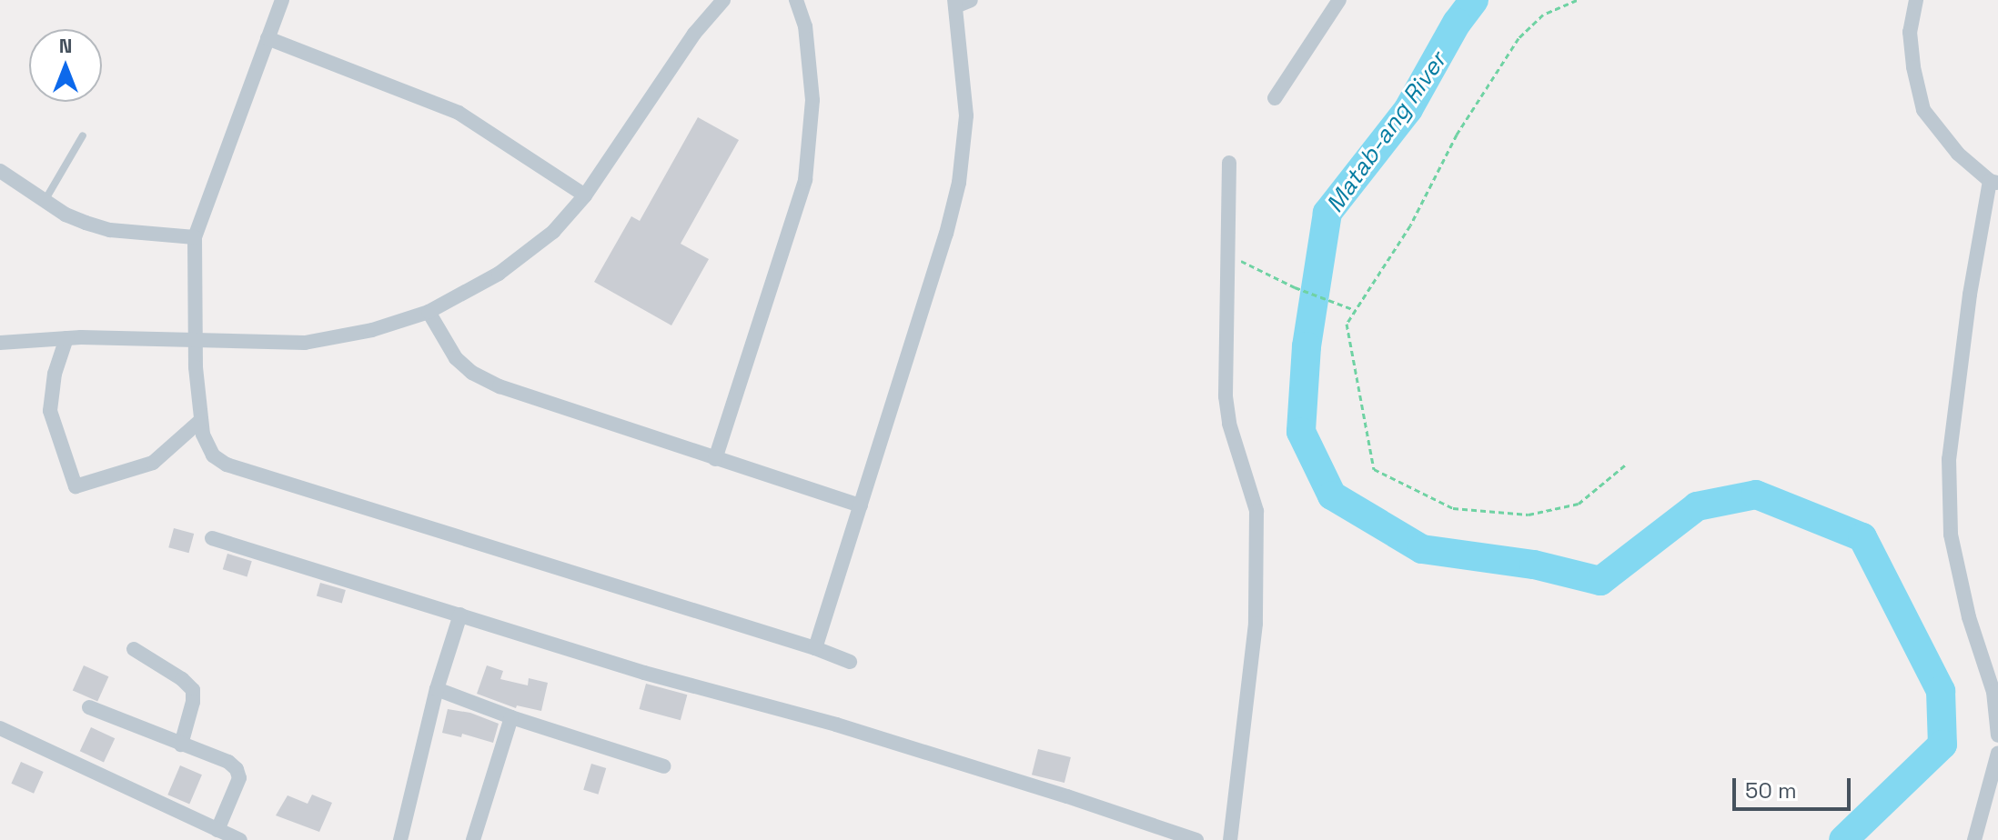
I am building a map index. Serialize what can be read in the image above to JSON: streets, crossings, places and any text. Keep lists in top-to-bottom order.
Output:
{
  "water": ["Matab-ang River"],
  "scale_bar": "50 m",
  "north": "top"
}
